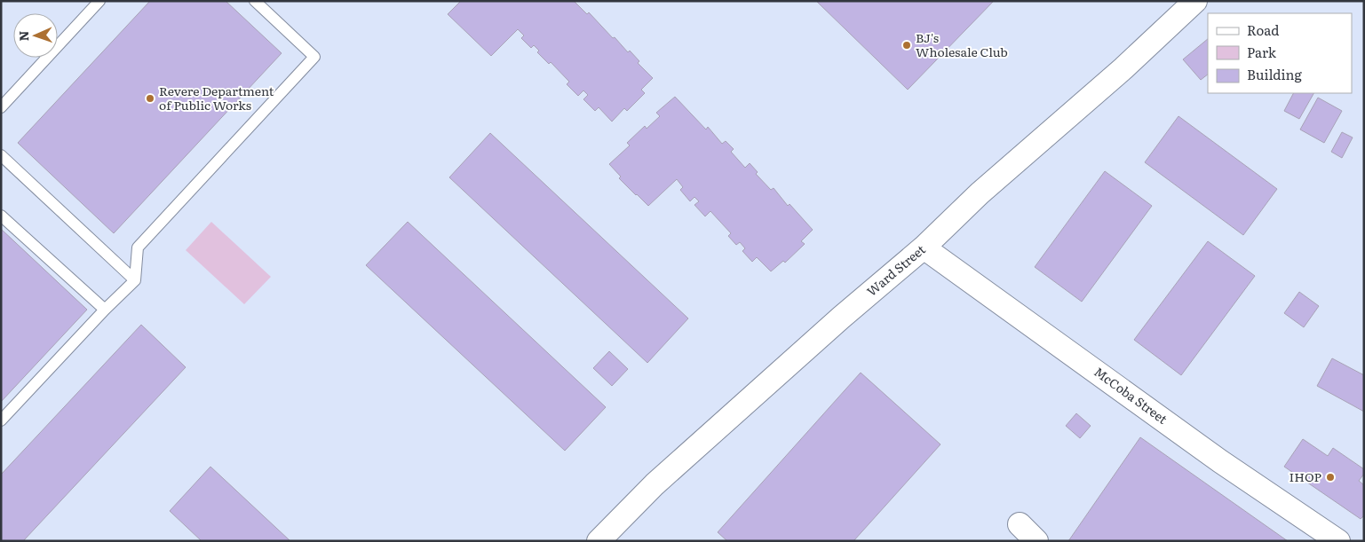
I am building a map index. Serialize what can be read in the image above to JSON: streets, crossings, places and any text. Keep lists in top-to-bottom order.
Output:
{
  "streets": {
    "street": ["Ward Street", "McCoba Street"]
  },
  "crossings": [
    ["Ward Street", "McCoba Street"]
  ],
  "places": ["BJ's Wholesale Club", "Revere Department of Public Works", "IHOP"],
  "legend": ["Road", "Park", "Building"],
  "north": "left"
}
